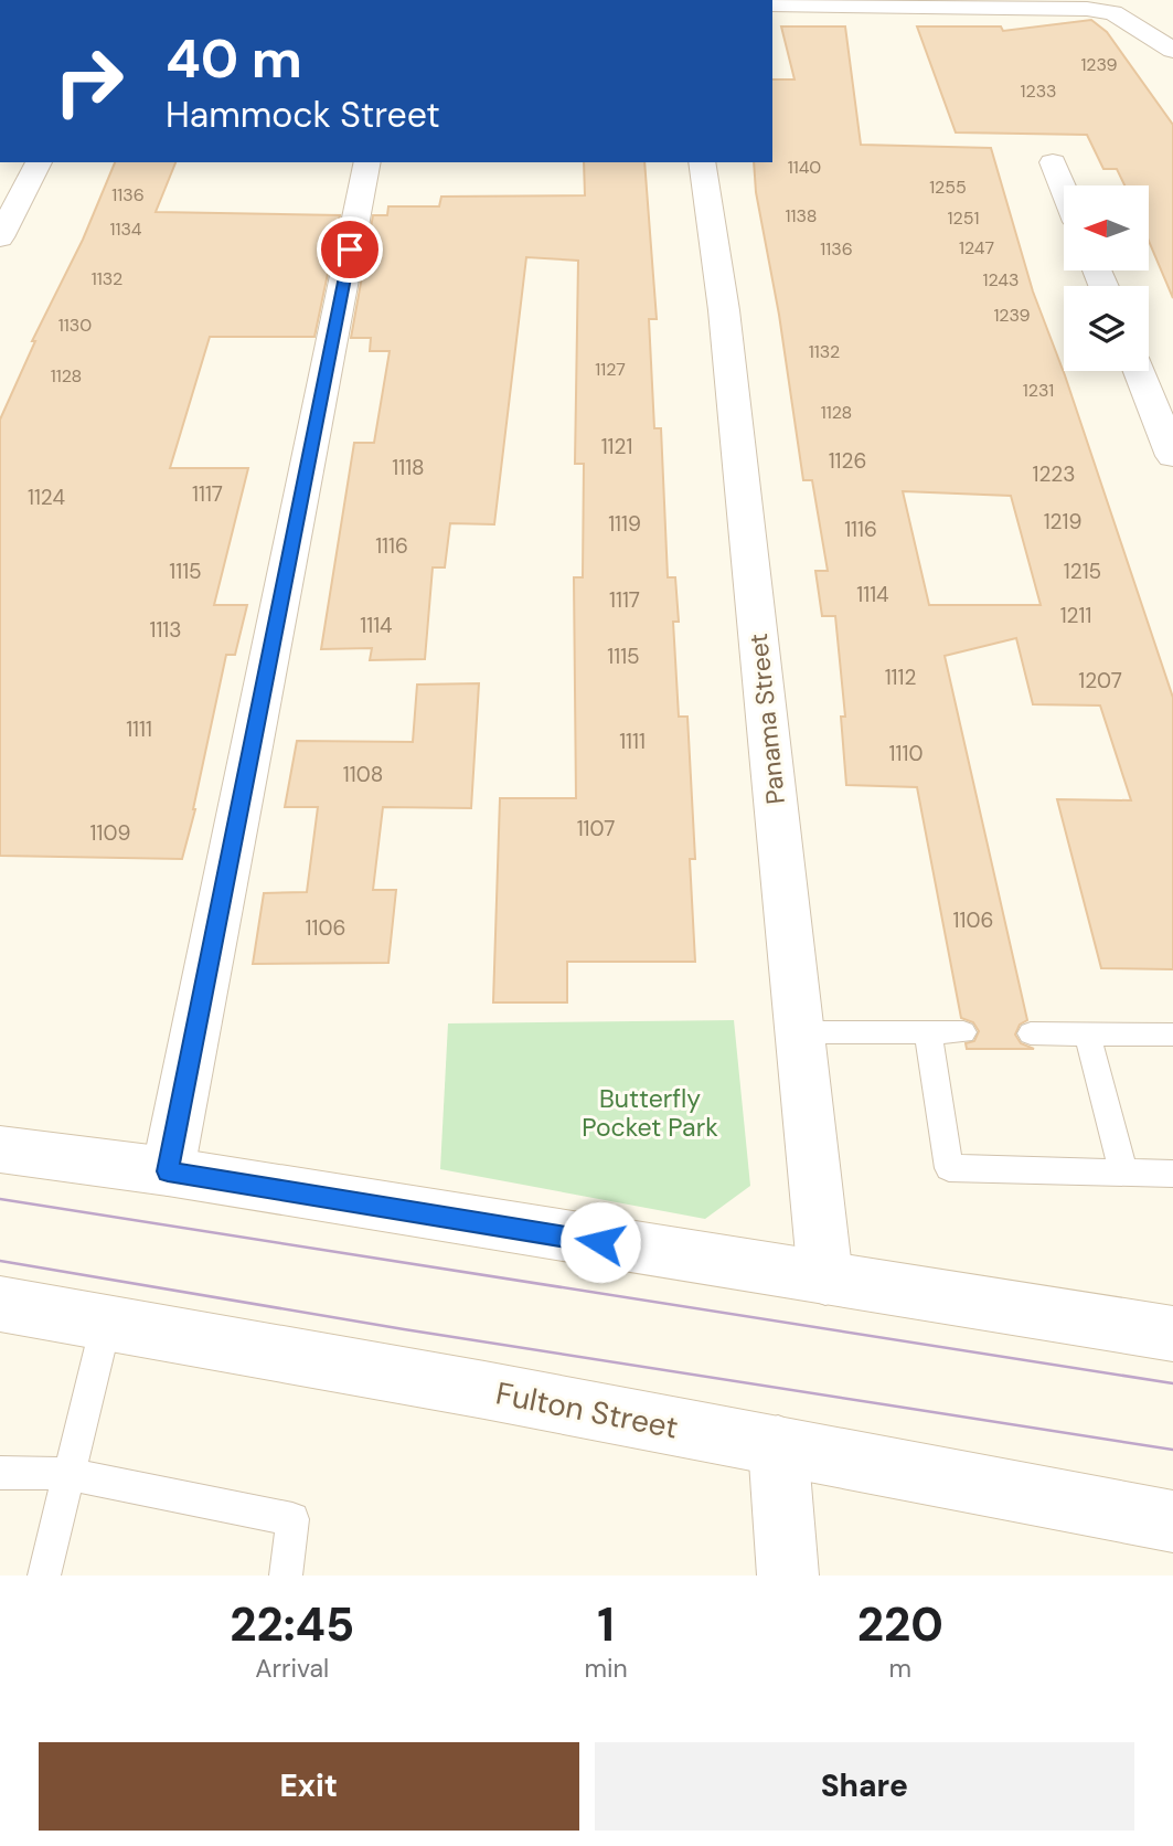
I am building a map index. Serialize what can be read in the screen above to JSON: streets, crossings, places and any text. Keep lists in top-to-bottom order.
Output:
{
  "streets": {
    "street": ["Panama Street", "Fulton Street"]
  },
  "parks": ["Butterfly Pocket Park"],
  "house_numbers": [
    "1239",
    "1233",
    "1140",
    "1255",
    "1136",
    "1138",
    "1251",
    "1134",
    "1247",
    "1136",
    "1132",
    "1243",
    "1239",
    "1130",
    "1132",
    "1127",
    "1128",
    "1231",
    "1128",
    "1121",
    "1126",
    "1118",
    "1223",
    "1117",
    "1124",
    "1219",
    "1119",
    "1116",
    "1116",
    "1115",
    "1215",
    "1114",
    "1117",
    "1211",
    "1114",
    "1113",
    "1115",
    "1112",
    "1207",
    "1111",
    "1111",
    "1110",
    "1108",
    "1107",
    "1109",
    "1106",
    "1106"
  ],
  "north": "left",
  "page": {
    "turn": ["40 m", "Hammock Street"],
    "eta": [
      "22:45",
      "Arrival",
      "1",
      "min",
      "220",
      "m"
    ],
    "buttons": ["Exit", "Share"]
  }
}
